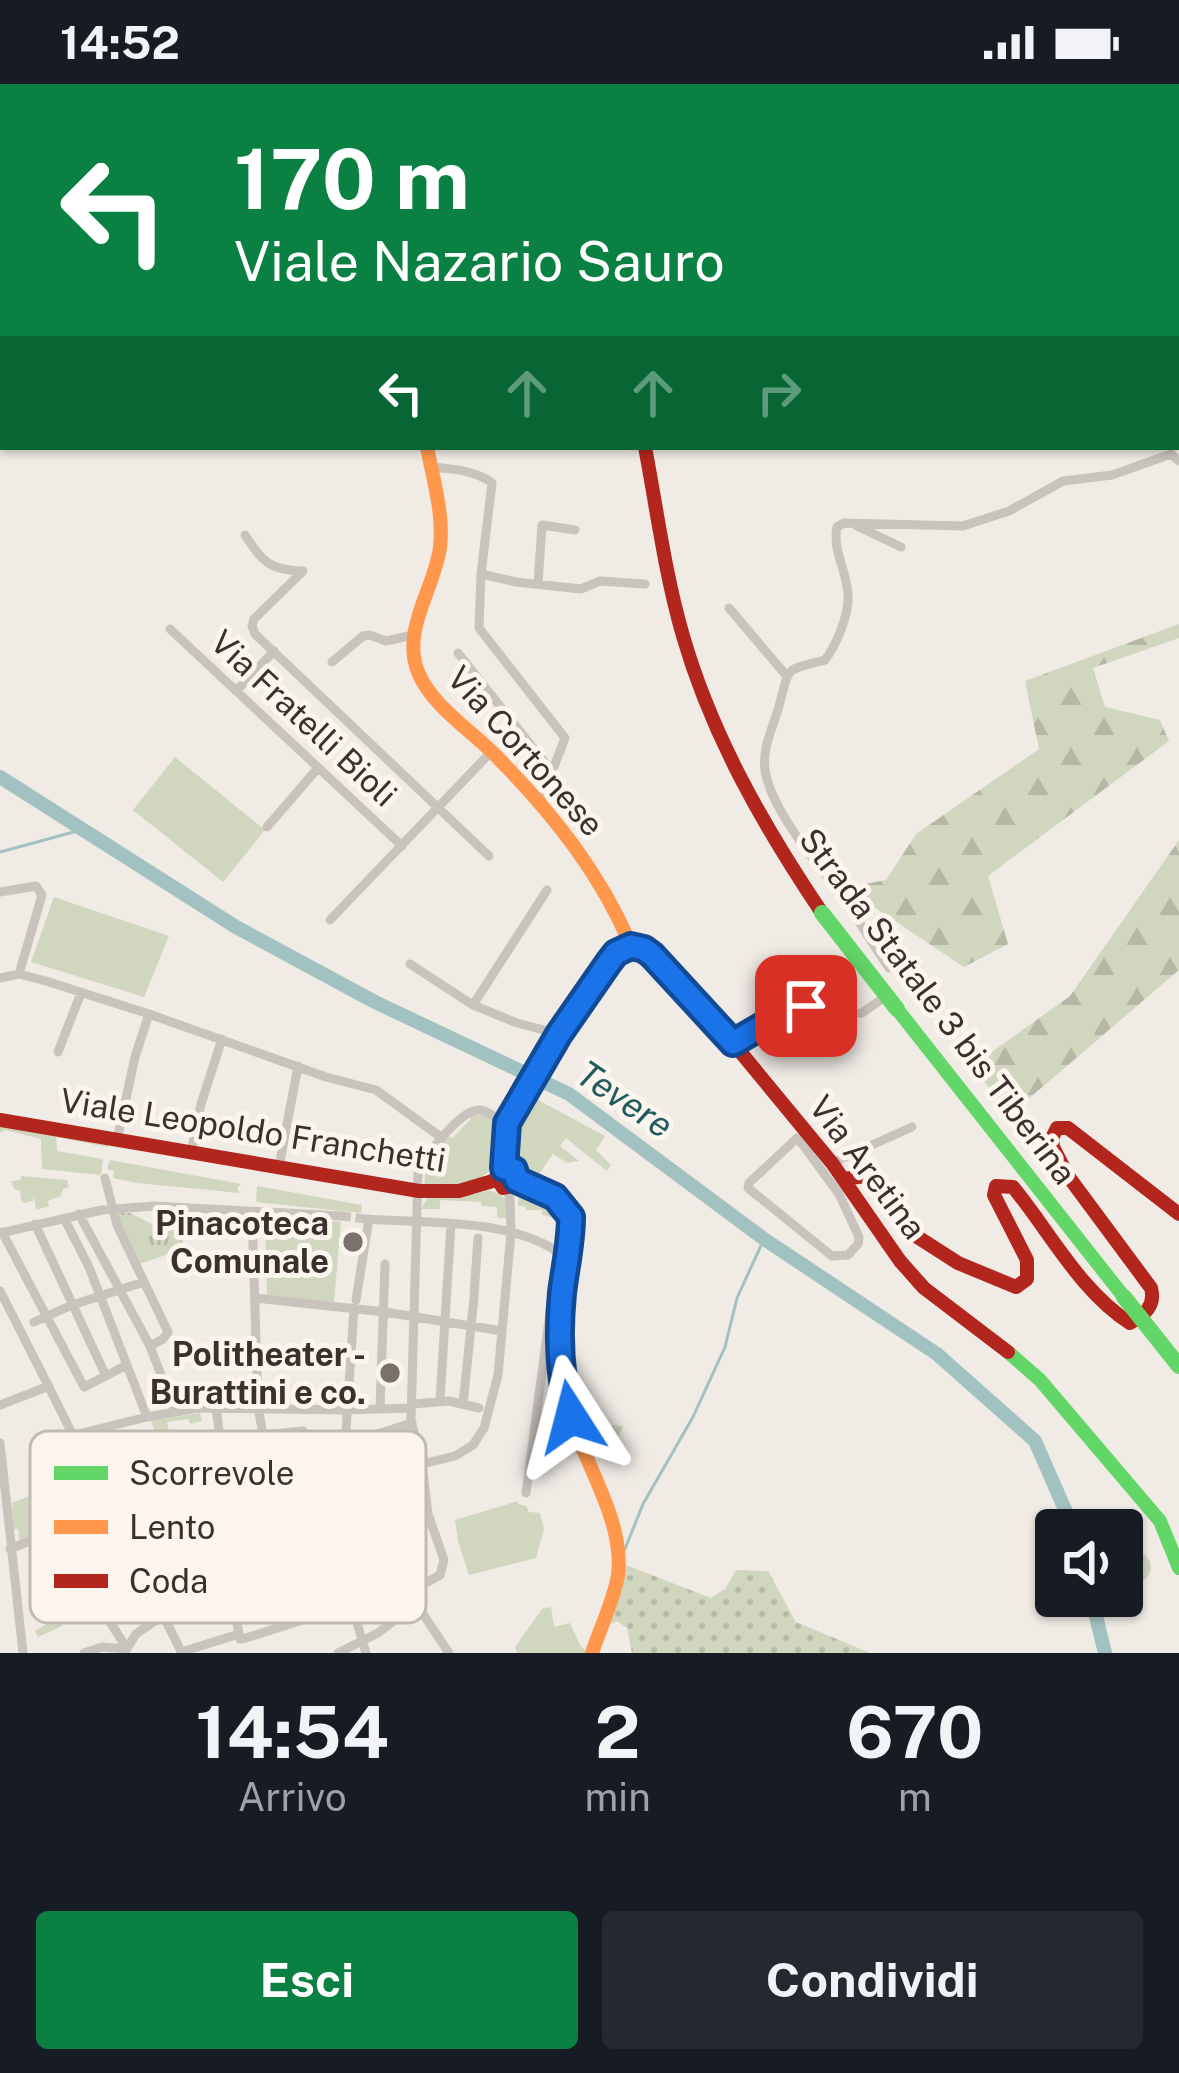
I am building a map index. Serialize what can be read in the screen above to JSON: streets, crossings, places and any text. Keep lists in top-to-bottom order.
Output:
{
  "streets": {
    "main road": [
      "Via Cortonese",
      "Strada Statale 3 bis Tiberina",
      "Viale Leopoldo Franchetti",
      "Via Aretina"
    ],
    "street": ["Via Fratelli Bioli"]
  },
  "crossings": [
    ["Via Cortonese", "Via Aretina"]
  ],
  "water": ["Tevere"],
  "places": ["Pinacoteca Comunale", "Politheater - Burattini e co."],
  "legend": ["Scorrevole", "Lento", "Coda"],
  "page": {
    "status": "14:52",
    "turn": ["170 m", "Viale Nazario Sauro"],
    "eta": [
      "14:54",
      "Arrivo",
      "2",
      "min",
      "670",
      "m"
    ],
    "buttons": ["Esci", "Condividi"]
  }
}
